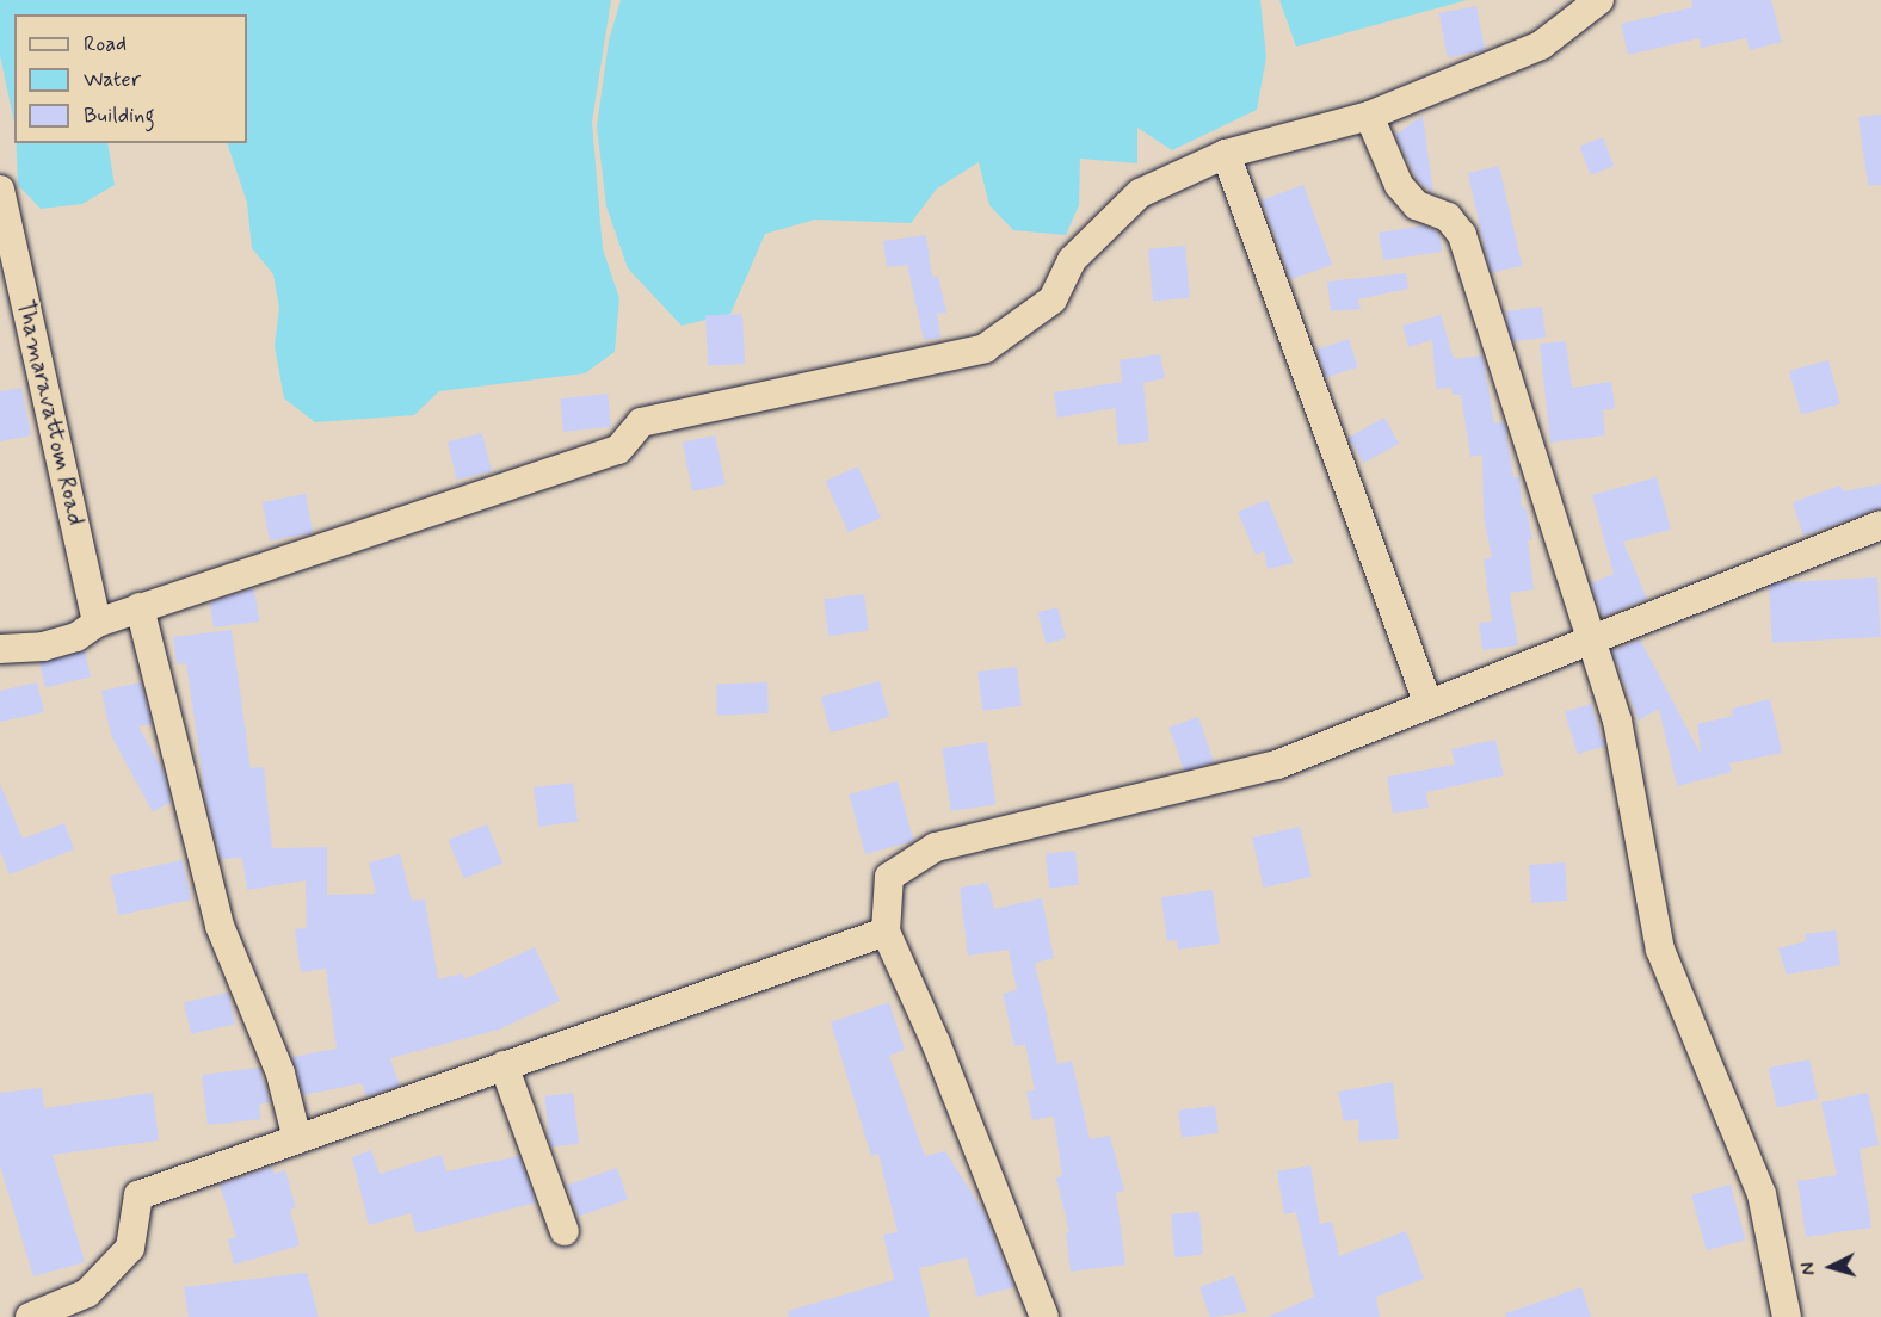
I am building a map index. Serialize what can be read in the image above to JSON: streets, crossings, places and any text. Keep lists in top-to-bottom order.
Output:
{
  "streets": {
    "street": ["Thamaravattom Road"]
  },
  "legend": ["Road", "Water", "Building"],
  "north": "left"
}
